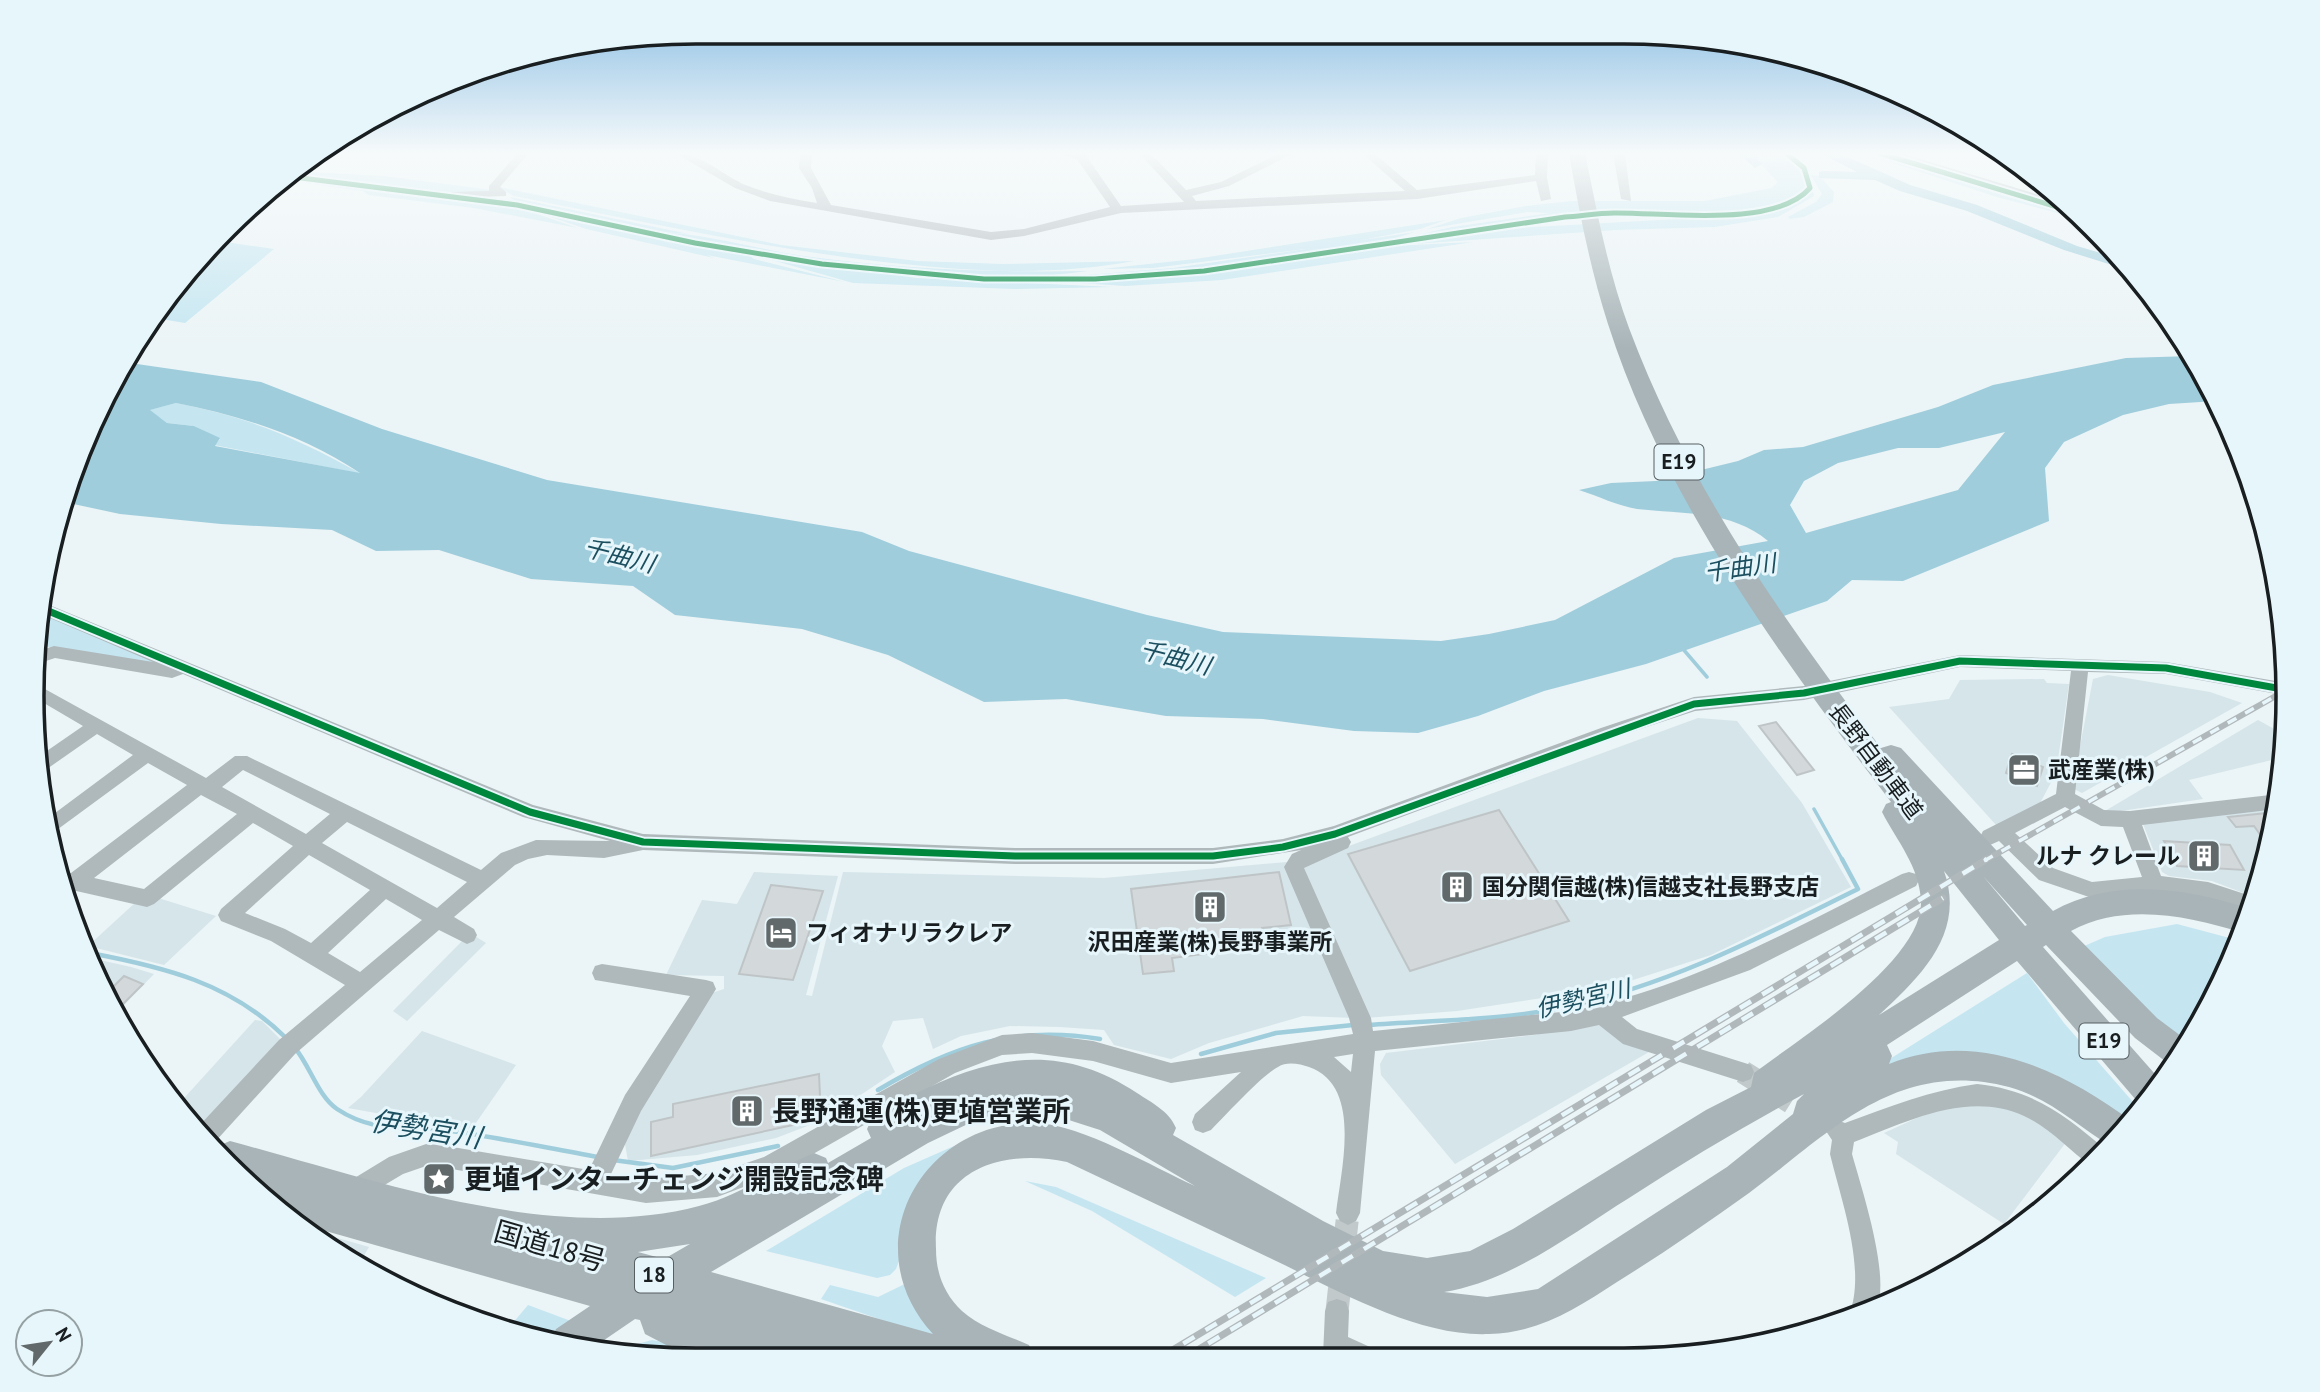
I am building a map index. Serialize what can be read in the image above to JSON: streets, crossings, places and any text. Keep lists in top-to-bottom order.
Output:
{
  "streets": {
    "highway": [
      "E19",
      "長野自動車道",
      "国道18号",
      "18"
    ]
  },
  "water": ["千曲川", "伊勢宮川"],
  "places": {
    "office": ["武産業(株)"],
    "building": [
      "ルナ クレール",
      "国分関信越(株)信越支社長野支店",
      "沢田産業(株)長野事業所",
      "長野通運(株)更埴営業所"
    ],
    "hotel": ["フィオナリラクレア"],
    "place": ["更埴インターチェンジ開設記念碑"]
  },
  "north": "top right"
}
